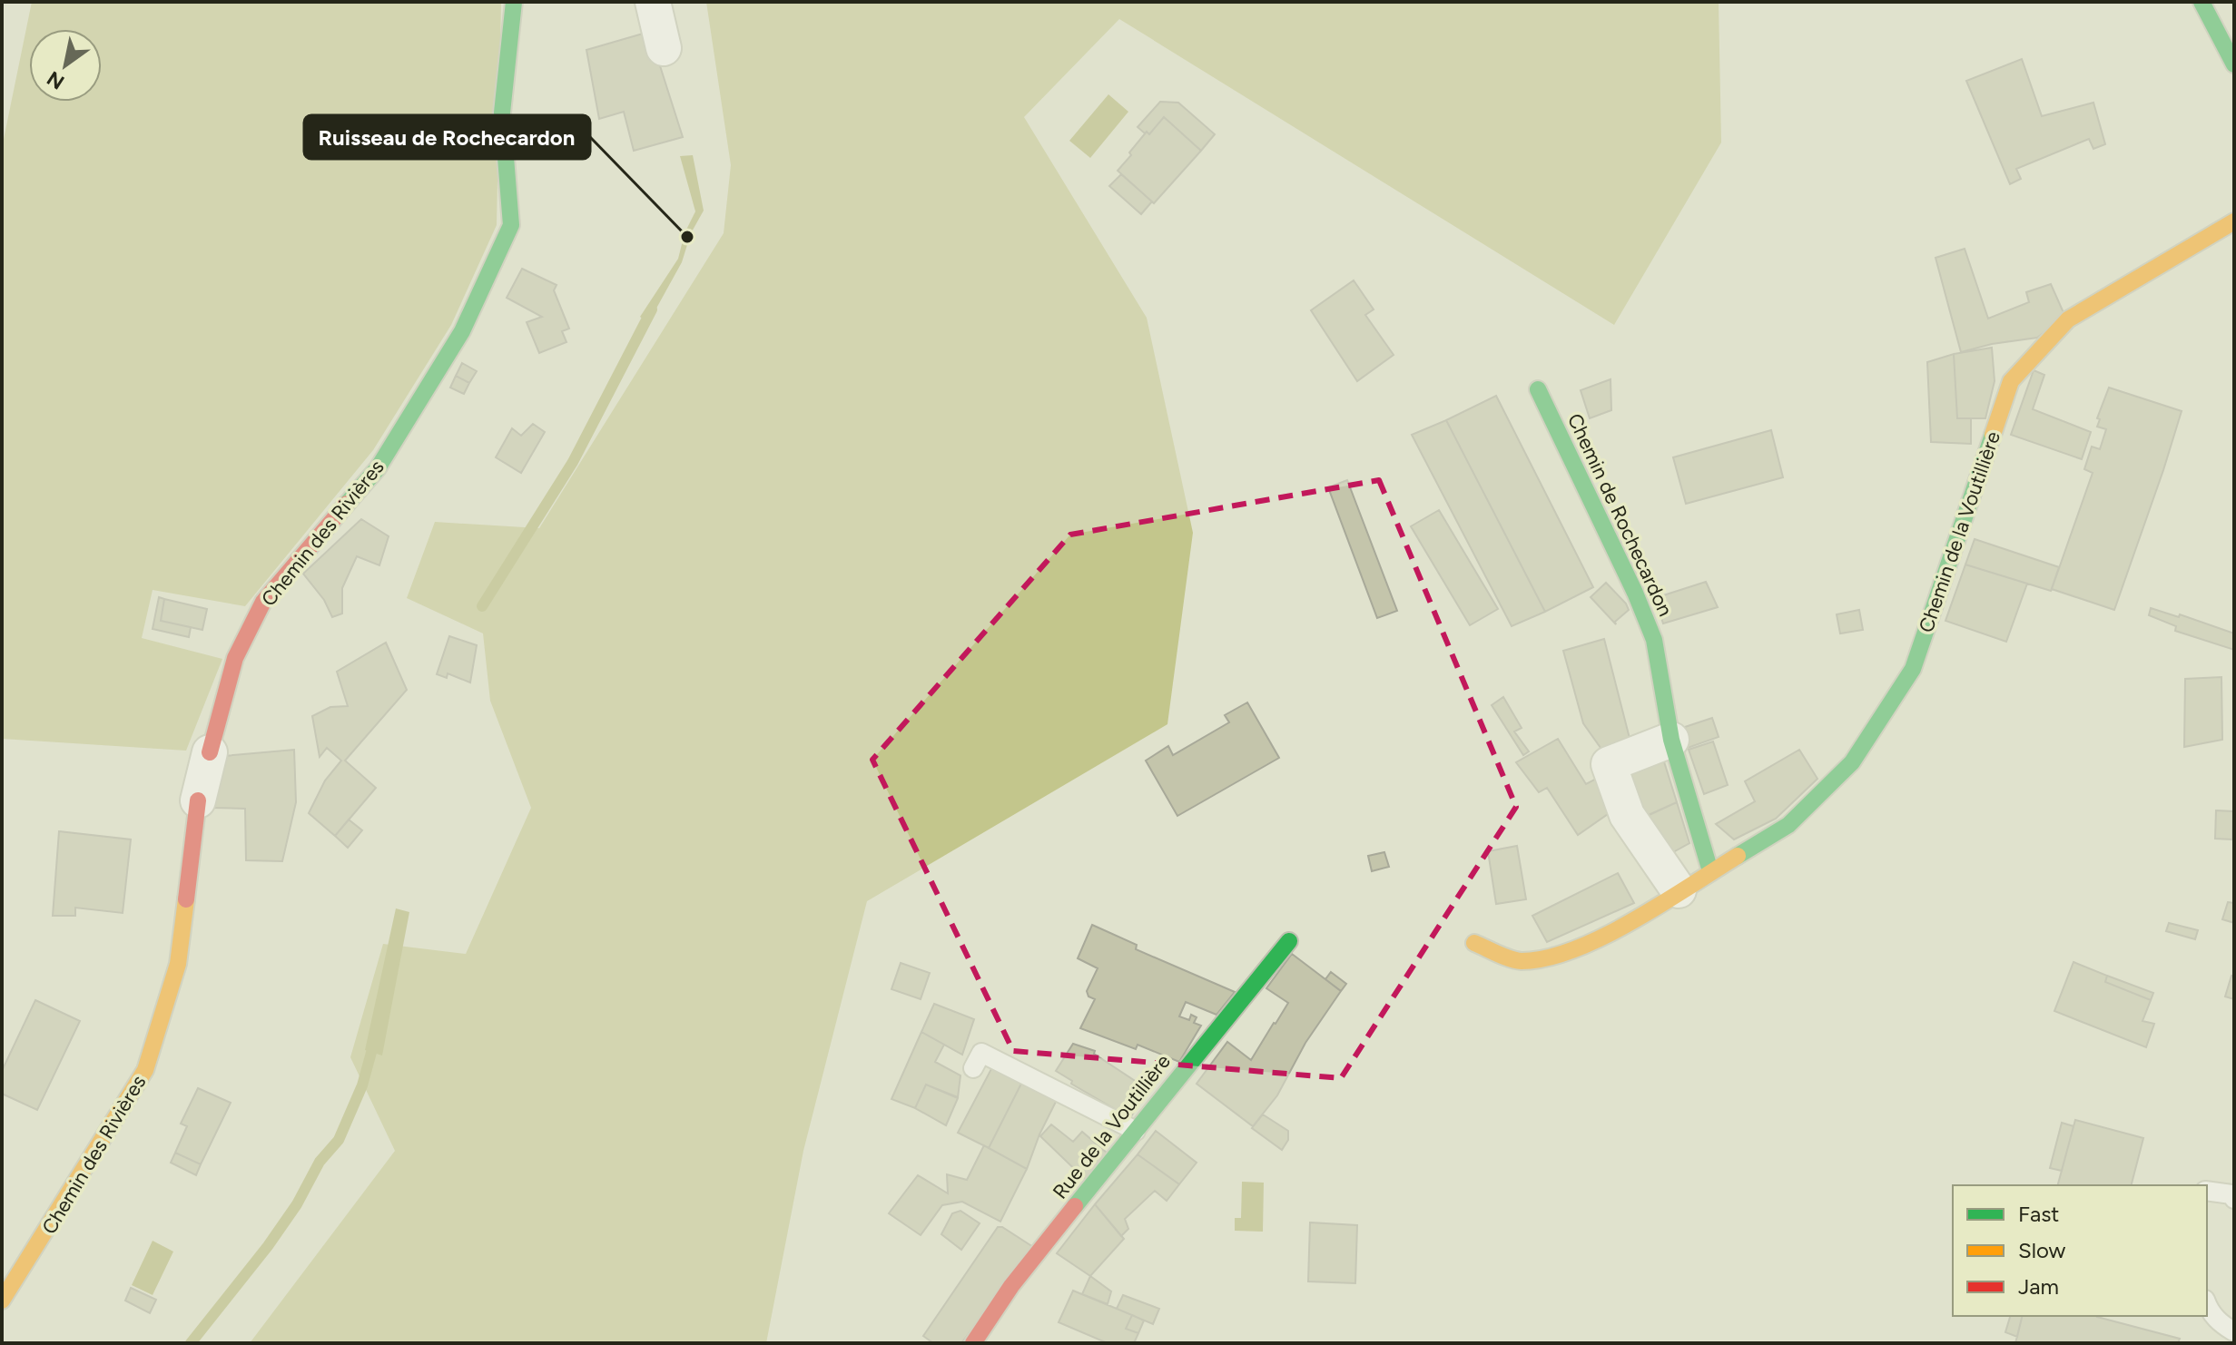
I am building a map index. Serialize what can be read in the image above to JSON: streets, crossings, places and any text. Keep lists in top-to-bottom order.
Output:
{
  "streets": {
    "street": [
      "Chemin de Rochecardon",
      "Chemin de la Voutillière",
      "Chemin des Rivières",
      "Rue de la Voutillière"
    ]
  },
  "crossings": [
    ["Chemin de Rochecardon", "Chemin de la Voutillière"]
  ],
  "places": ["Ruisseau de Rochecardon"],
  "legend": ["Fast", "Slow", "Jam"],
  "north": "bottom left"
}
